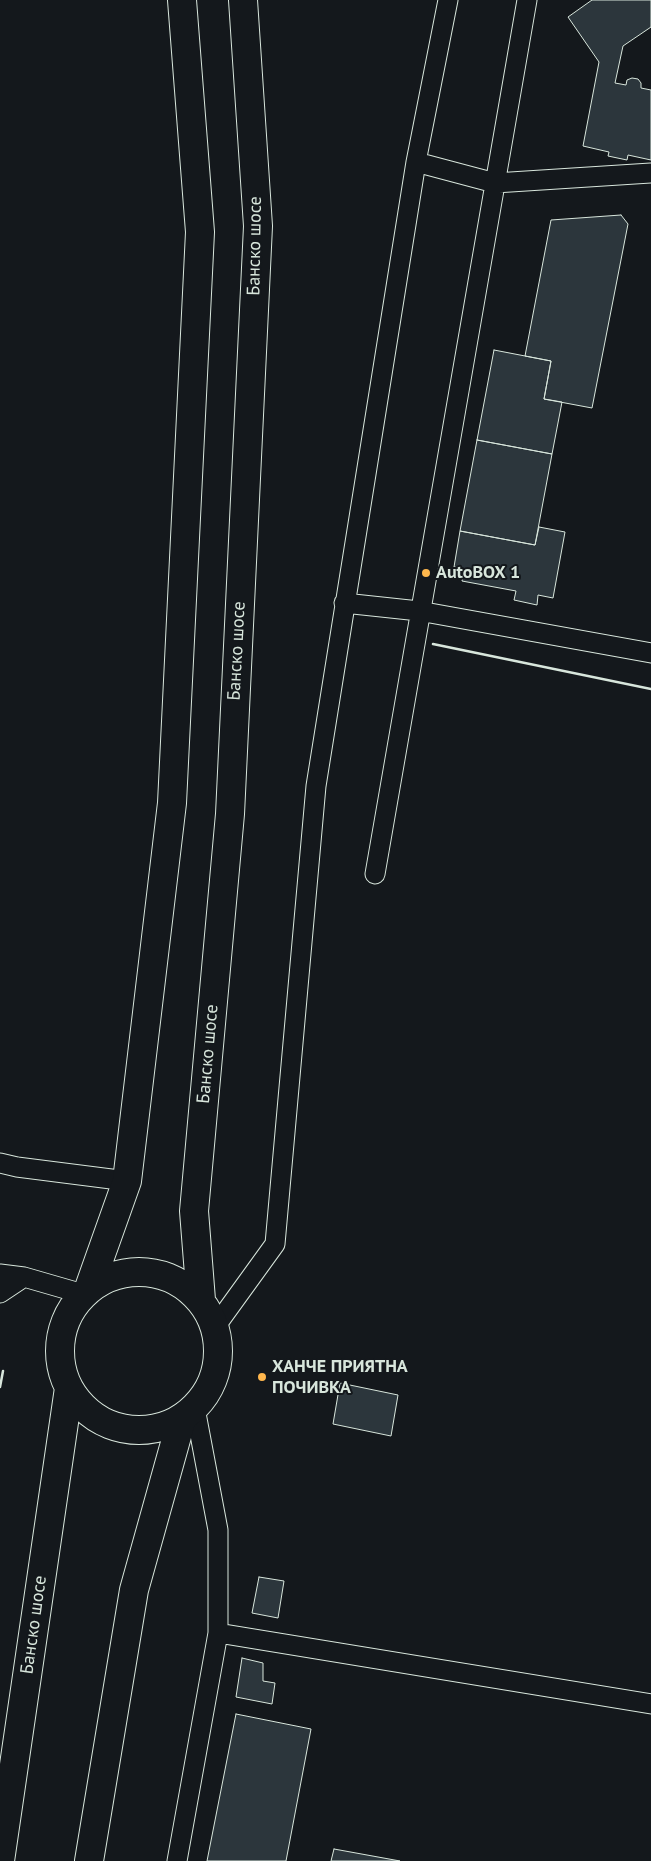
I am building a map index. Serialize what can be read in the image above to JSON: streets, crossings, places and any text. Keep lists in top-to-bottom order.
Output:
{
  "streets": {
    "main road": ["Банско шосе"]
  },
  "places": ["AutoBOX 1", "ХАНЧЕ ПРИЯТНА ПОЧИВКА"]
}
